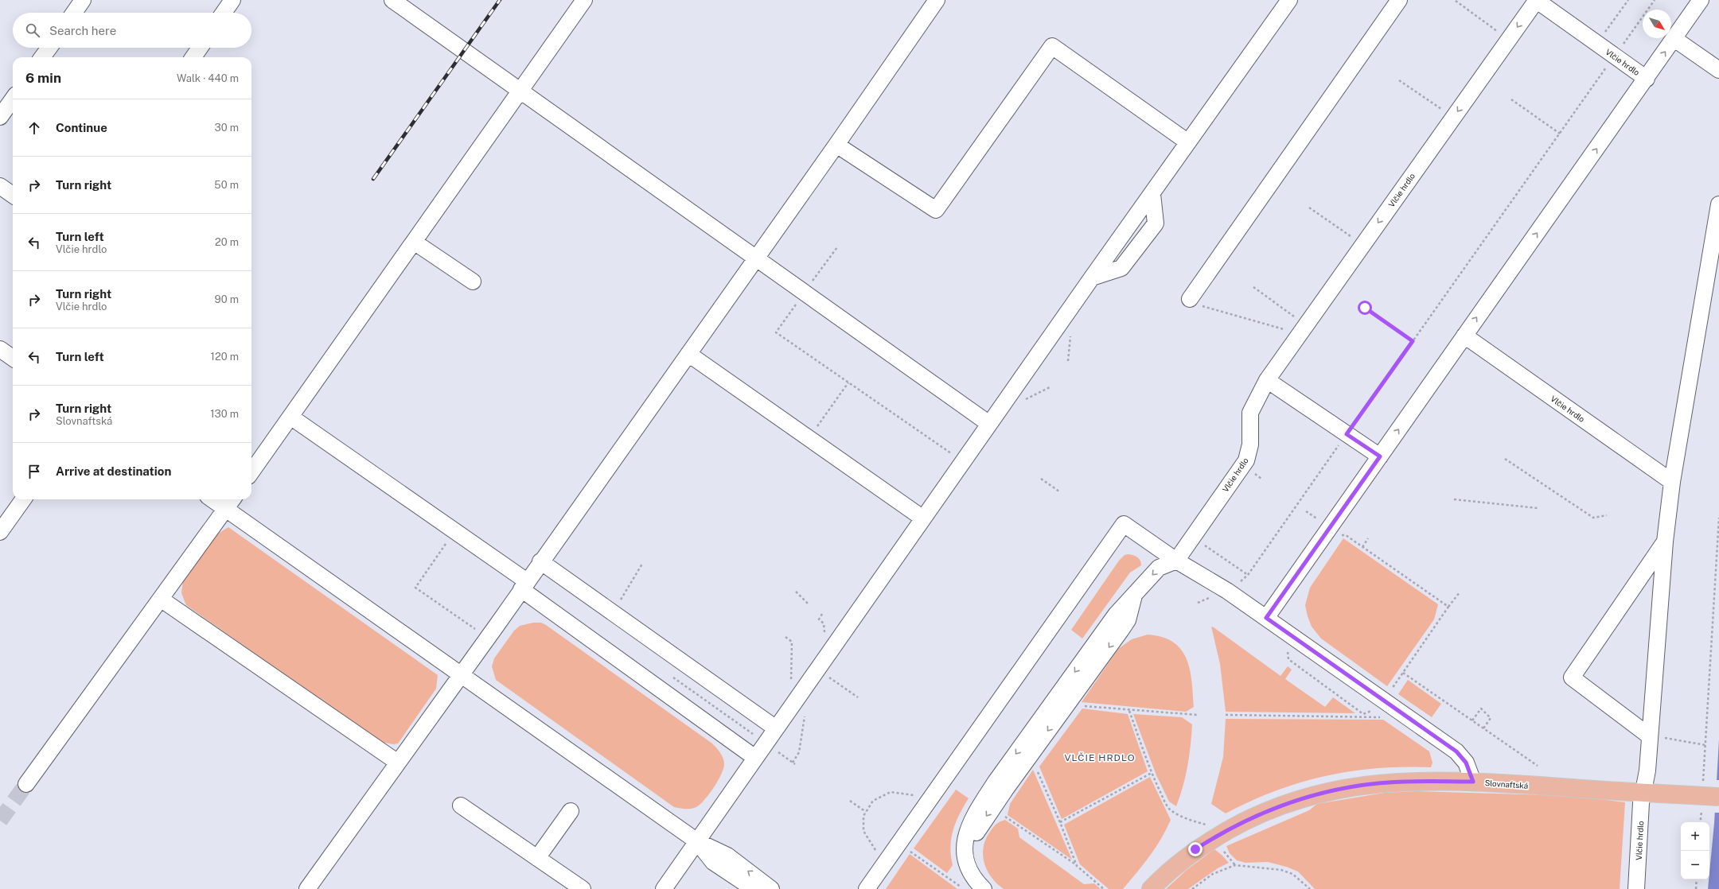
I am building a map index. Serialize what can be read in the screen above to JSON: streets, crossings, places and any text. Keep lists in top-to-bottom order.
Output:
{
  "streets": {
    "main road": ["Slovnaftská"],
    "street": ["Vlčie hrdlo"]
  },
  "crossings": [
    ["Vlčie hrdlo", "Slovnaftská"]
  ],
  "districts": ["VLČIE HRDLO"],
  "north": "bottom right",
  "page": {
    "search": "Search here",
    "heading": ["6 min", "Walk · 440 m"],
    "list": [
      ["Continue", "30 m"],
      ["Turn right", "50 m"],
      ["Turn left", "Vlčie hrdlo", "20 m"],
      ["Turn right", "Vlčie hrdlo", "90 m"],
      ["Turn left", "120 m"],
      ["Turn right", "Slovnaftská", "130 m"],
      "Arrive at destination"
    ],
    "map_buttons": ["+", "−"]
  }
}
